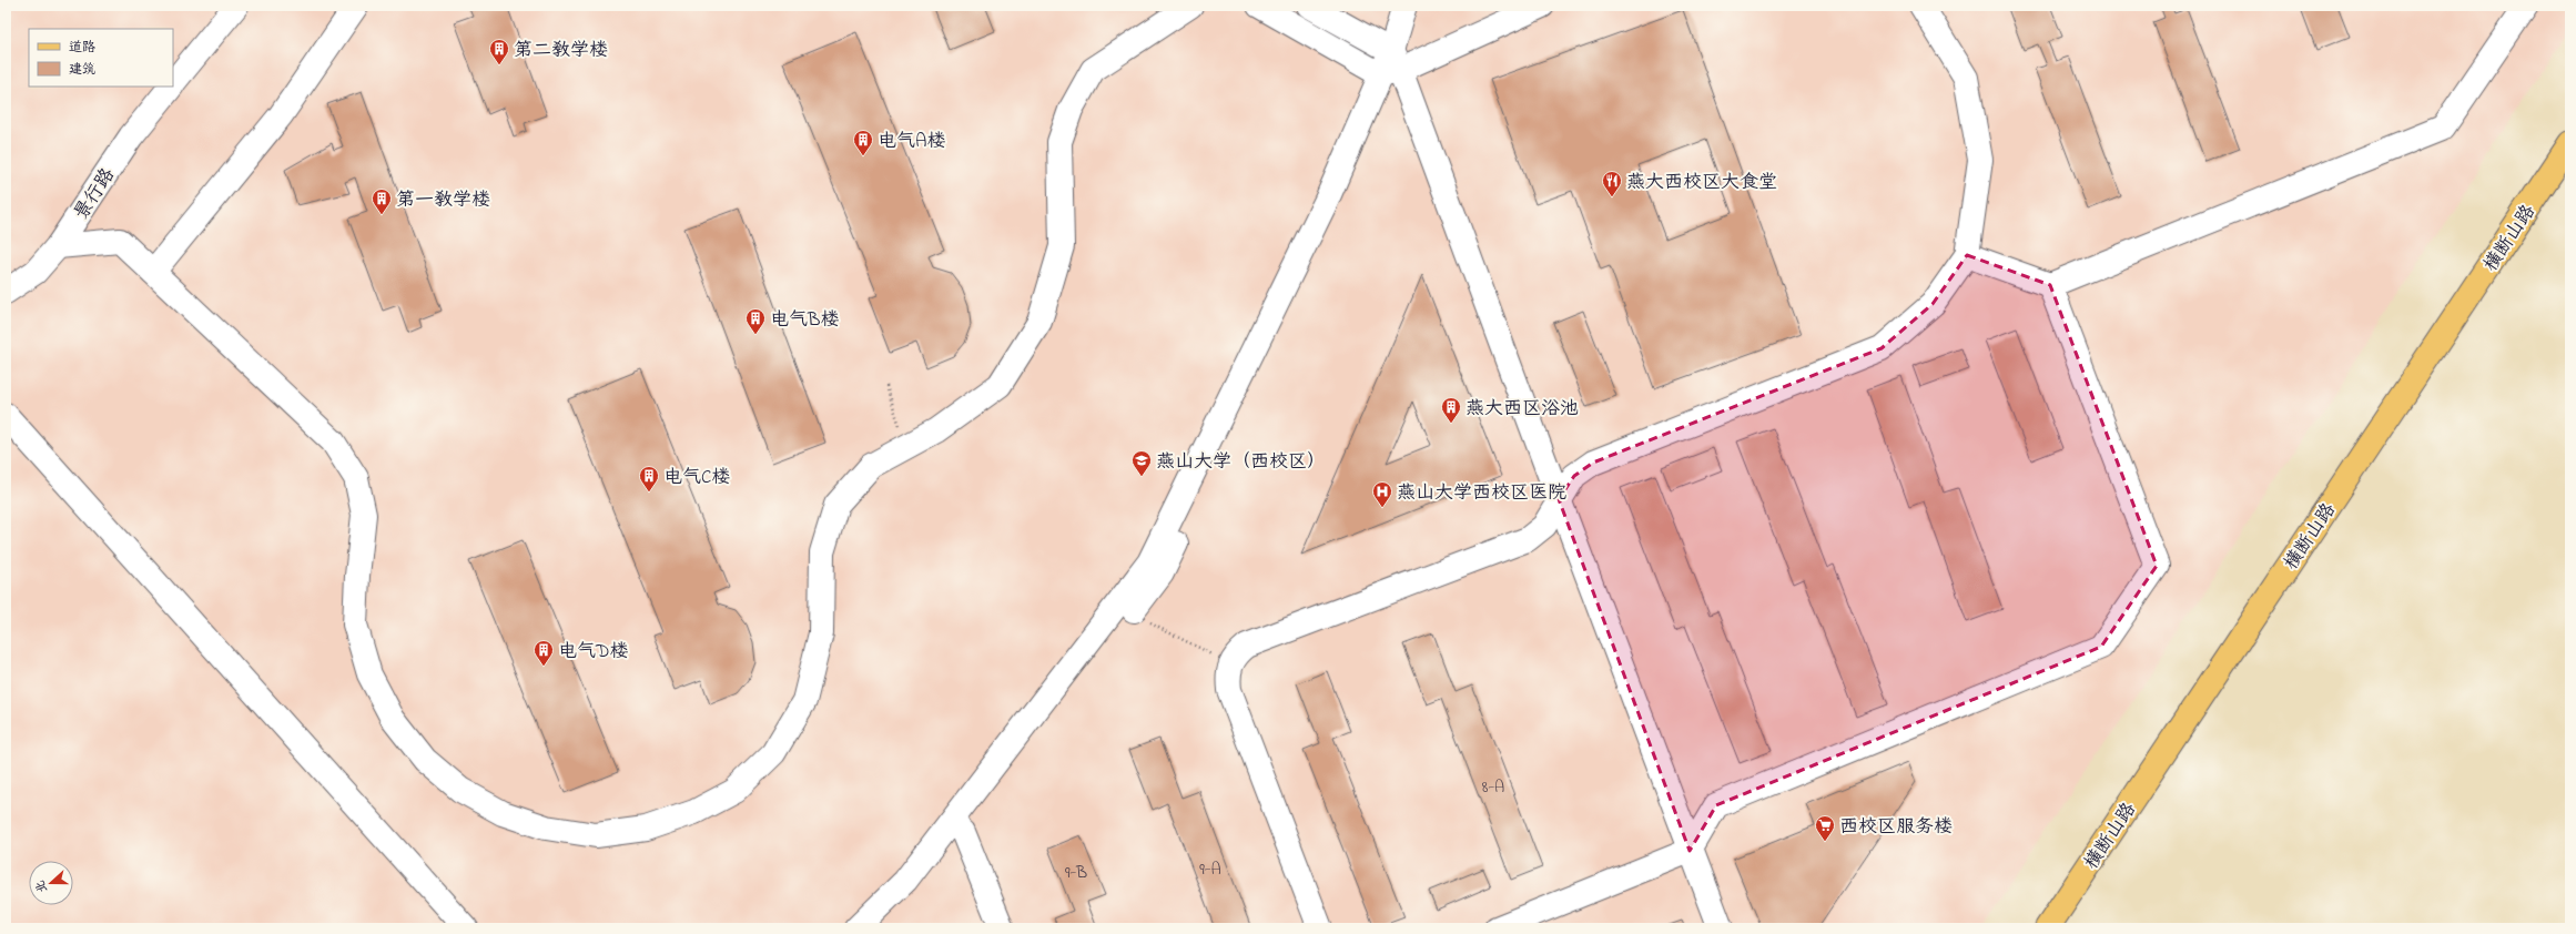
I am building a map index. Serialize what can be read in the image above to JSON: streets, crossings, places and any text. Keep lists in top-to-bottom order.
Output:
{
  "streets": {
    "main road": ["横断山路"],
    "street": ["景行路"]
  },
  "places": {
    "building": [
      "第二教学楼",
      "电气A楼",
      "第一教学楼",
      "电气B楼",
      "燕大西区浴池",
      "电气C楼",
      "电气D楼"
    ],
    "restaurant": ["燕大西校区大食堂"],
    "school or university": ["燕山大学（西校区）"],
    "hospital": ["燕山大学西校区医院"],
    "supermarket": ["西校区服务楼"]
  },
  "house_numbers": ["8-A", "9-A", "9-B"],
  "legend": ["道路", "建筑"],
  "north": "left"
}
